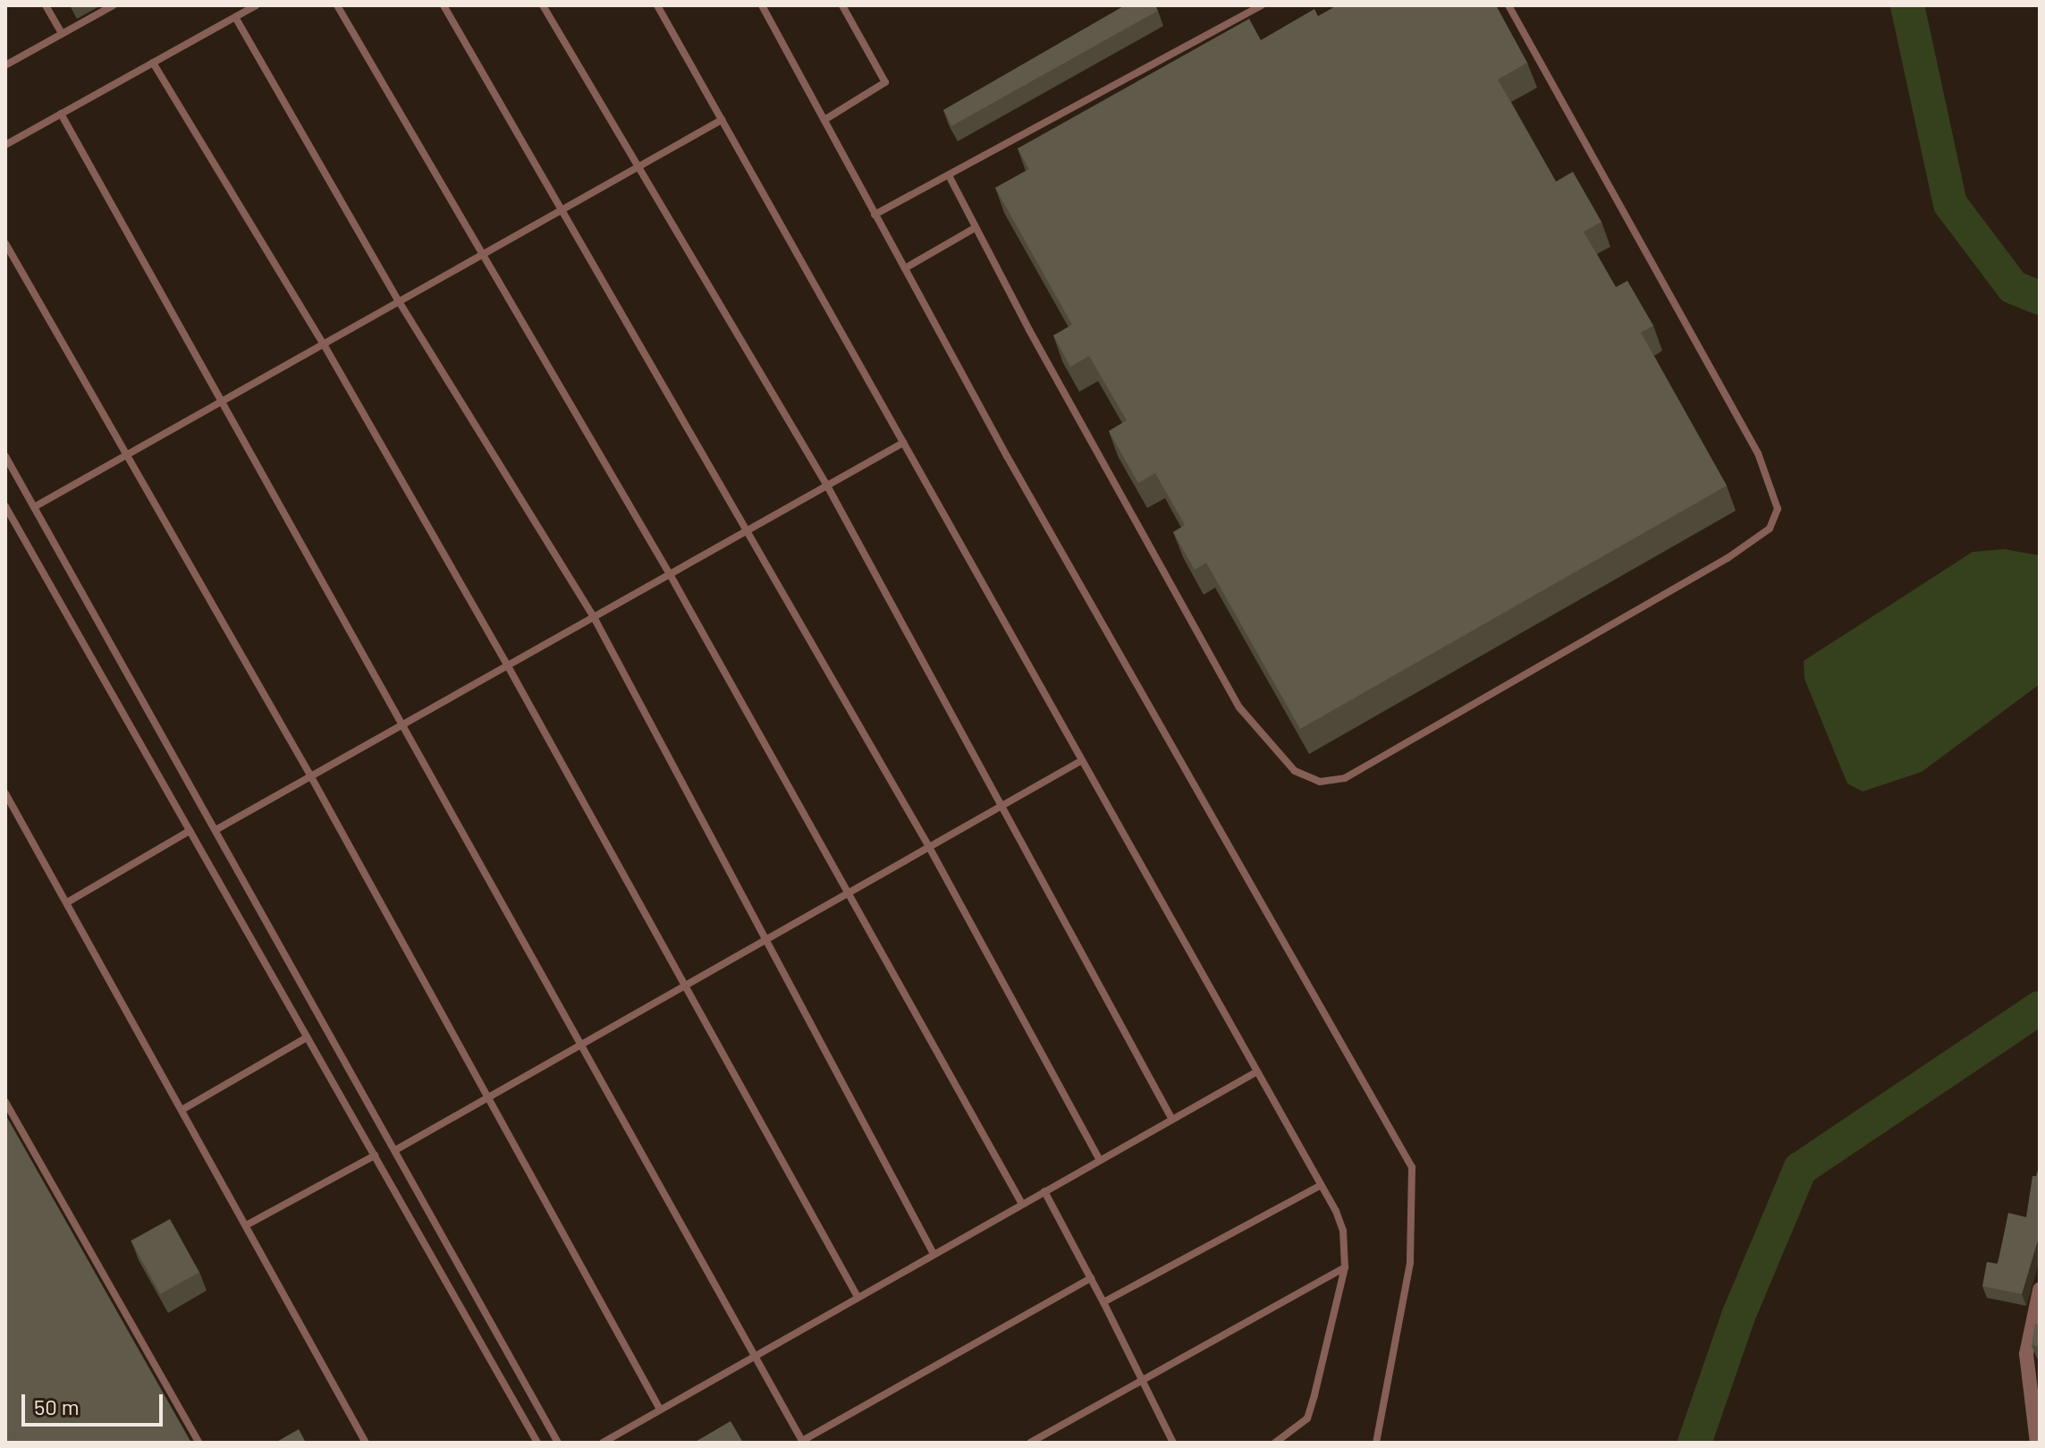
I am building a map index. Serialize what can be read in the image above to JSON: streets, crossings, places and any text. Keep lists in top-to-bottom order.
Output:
{
  "scale_bar": "50 m"
}
